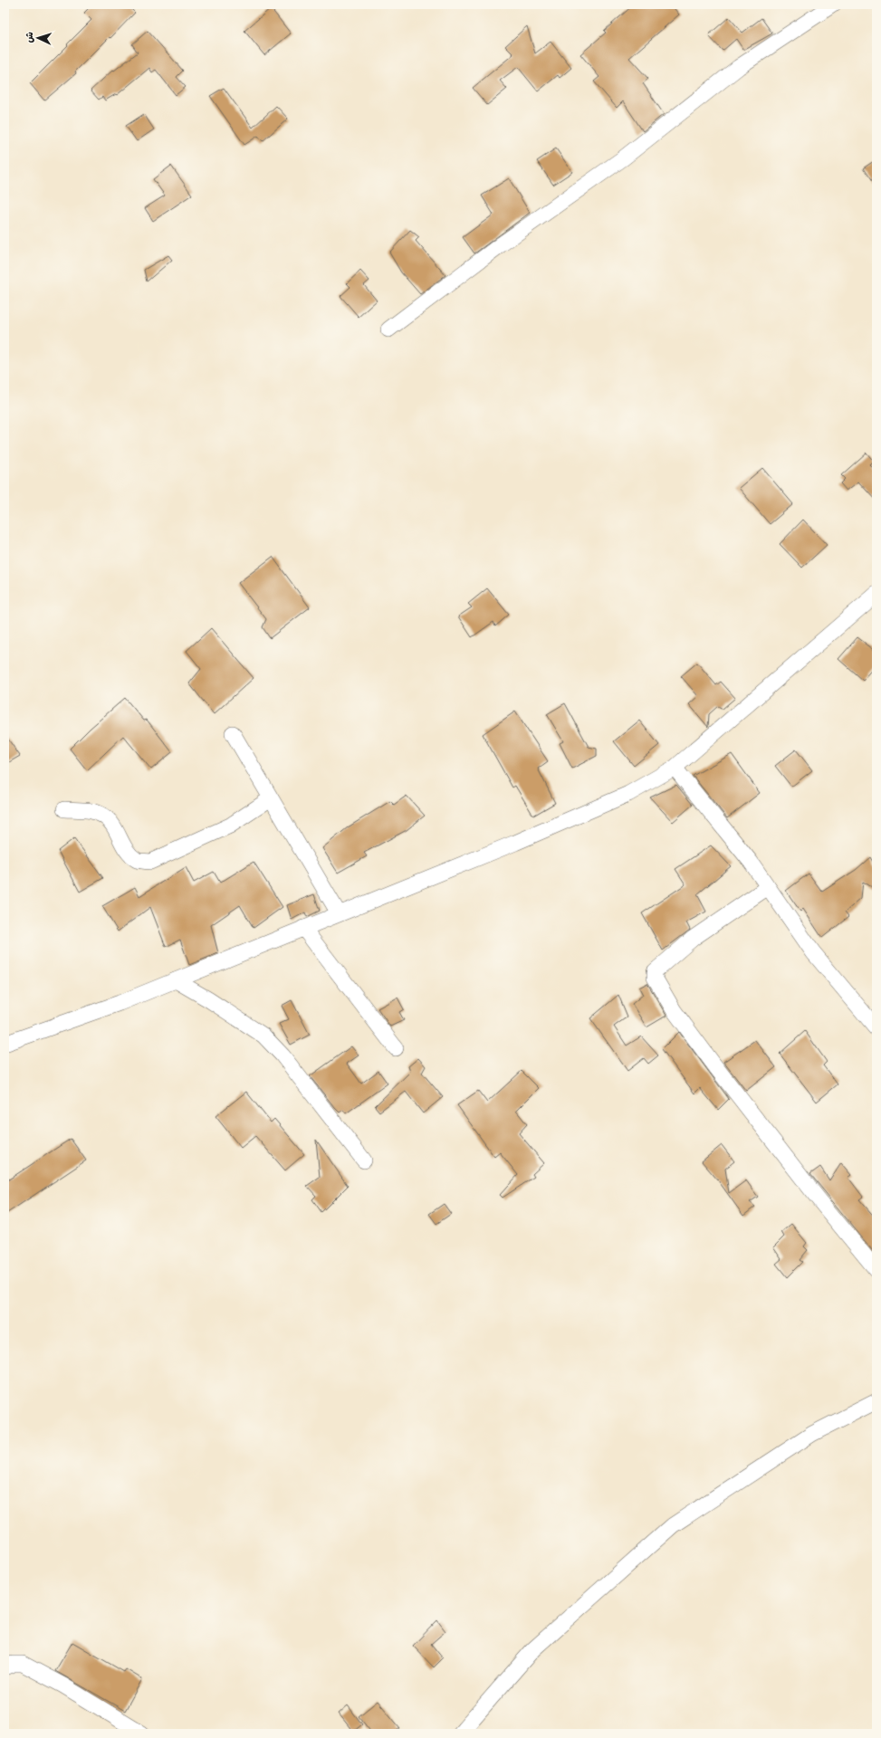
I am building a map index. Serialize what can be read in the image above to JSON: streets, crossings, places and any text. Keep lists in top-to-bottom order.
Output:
{
  "north": "left"
}
